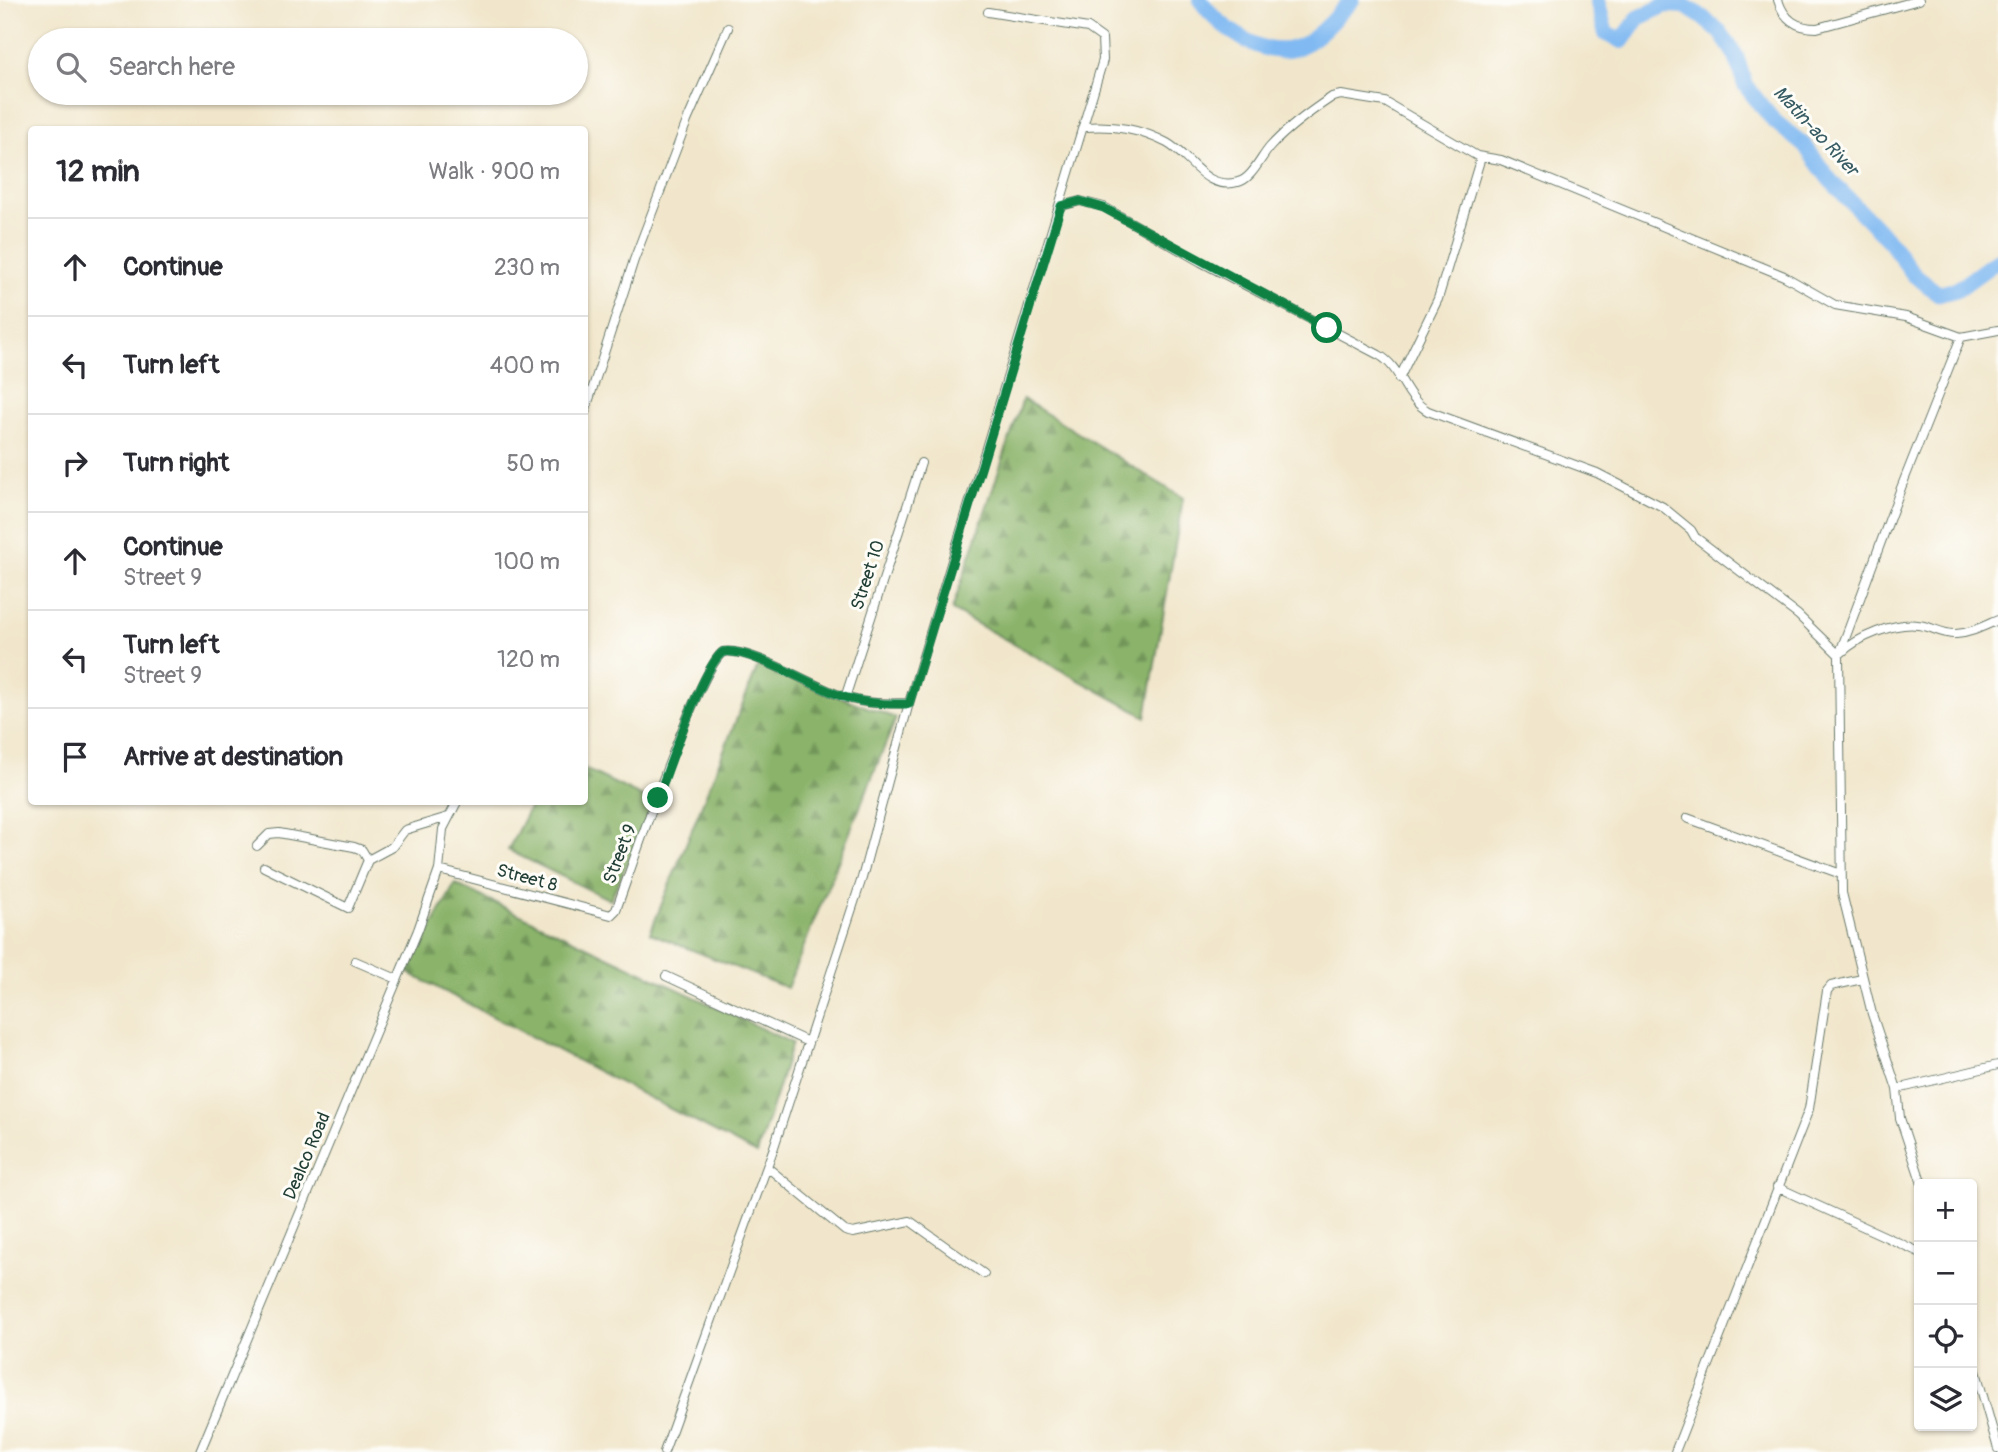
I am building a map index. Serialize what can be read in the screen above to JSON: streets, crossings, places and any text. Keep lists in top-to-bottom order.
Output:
{
  "streets": {
    "street": [
      "Street 10",
      "Street 9",
      "Street 8",
      "Dealco Road"
    ]
  },
  "crossings": [
    ["Street 10", "Street 9"],
    ["Street 9", "Street 8"],
    ["Street 8", "Dealco Road"]
  ],
  "water": ["Matin-ao River"],
  "page": {
    "search": "Search here",
    "heading": ["12 min", "Walk · 900 m"],
    "list": [
      ["Continue", "230 m"],
      ["Turn left", "400 m"],
      ["Turn right", "50 m"],
      ["Continue", "Street 9", "100 m"],
      ["Turn left", "Street 9", "120 m"],
      "Arrive at destination"
    ],
    "map_buttons": ["+", "−"]
  }
}
